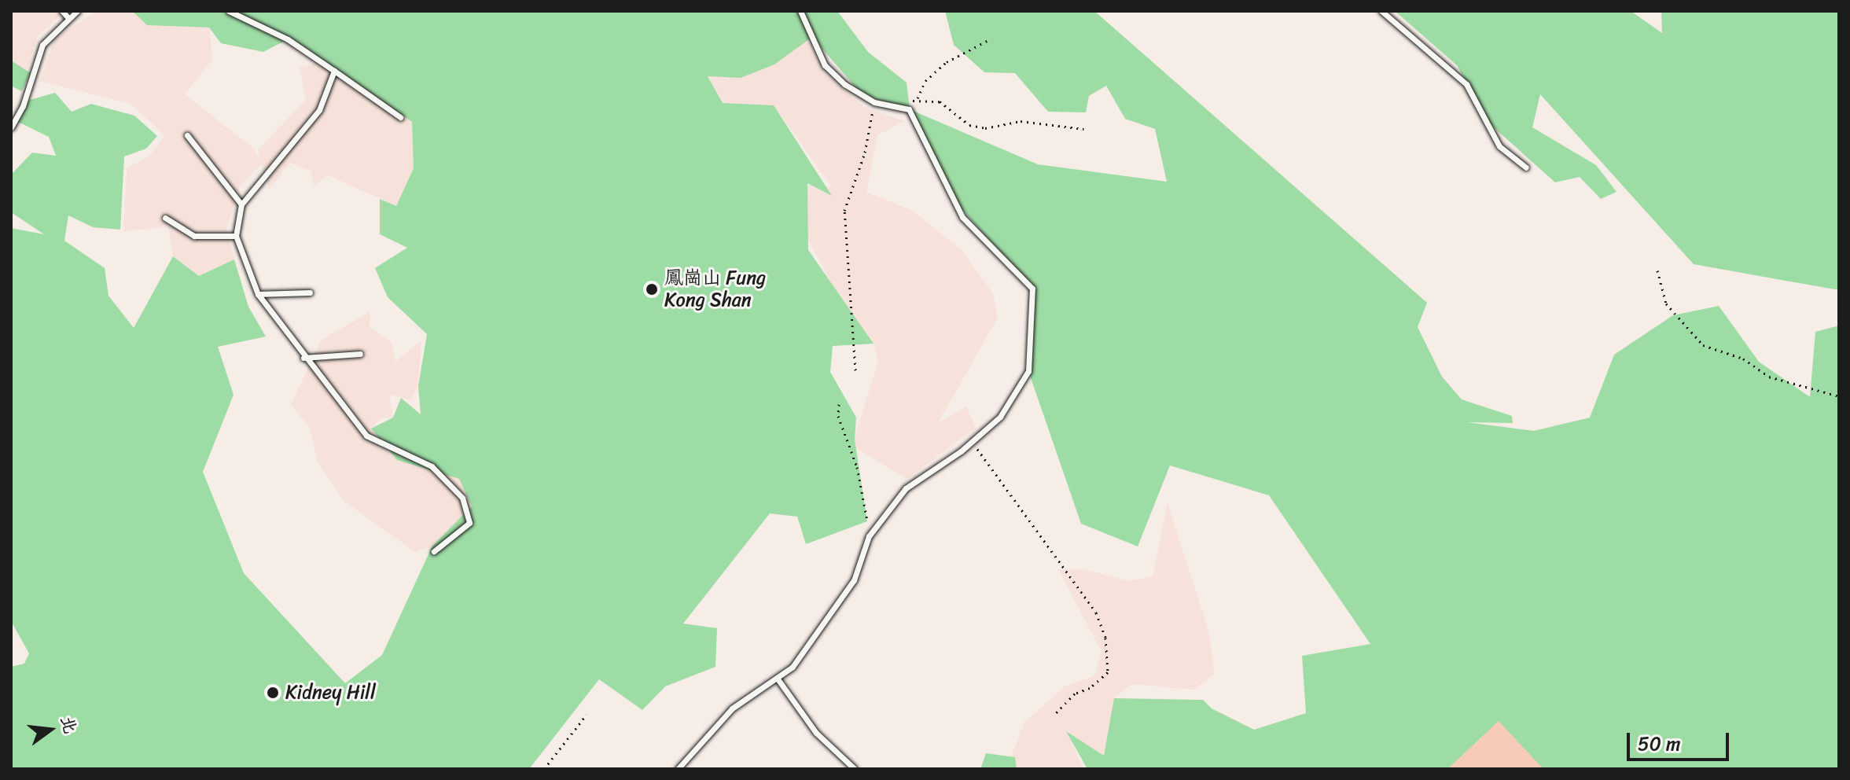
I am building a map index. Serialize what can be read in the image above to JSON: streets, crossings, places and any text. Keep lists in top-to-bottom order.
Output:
{
  "places": ["鳳崗山 Fung Kong Shan", "Kidney Hill"],
  "scale_bar": "50 m",
  "north": "right"
}
